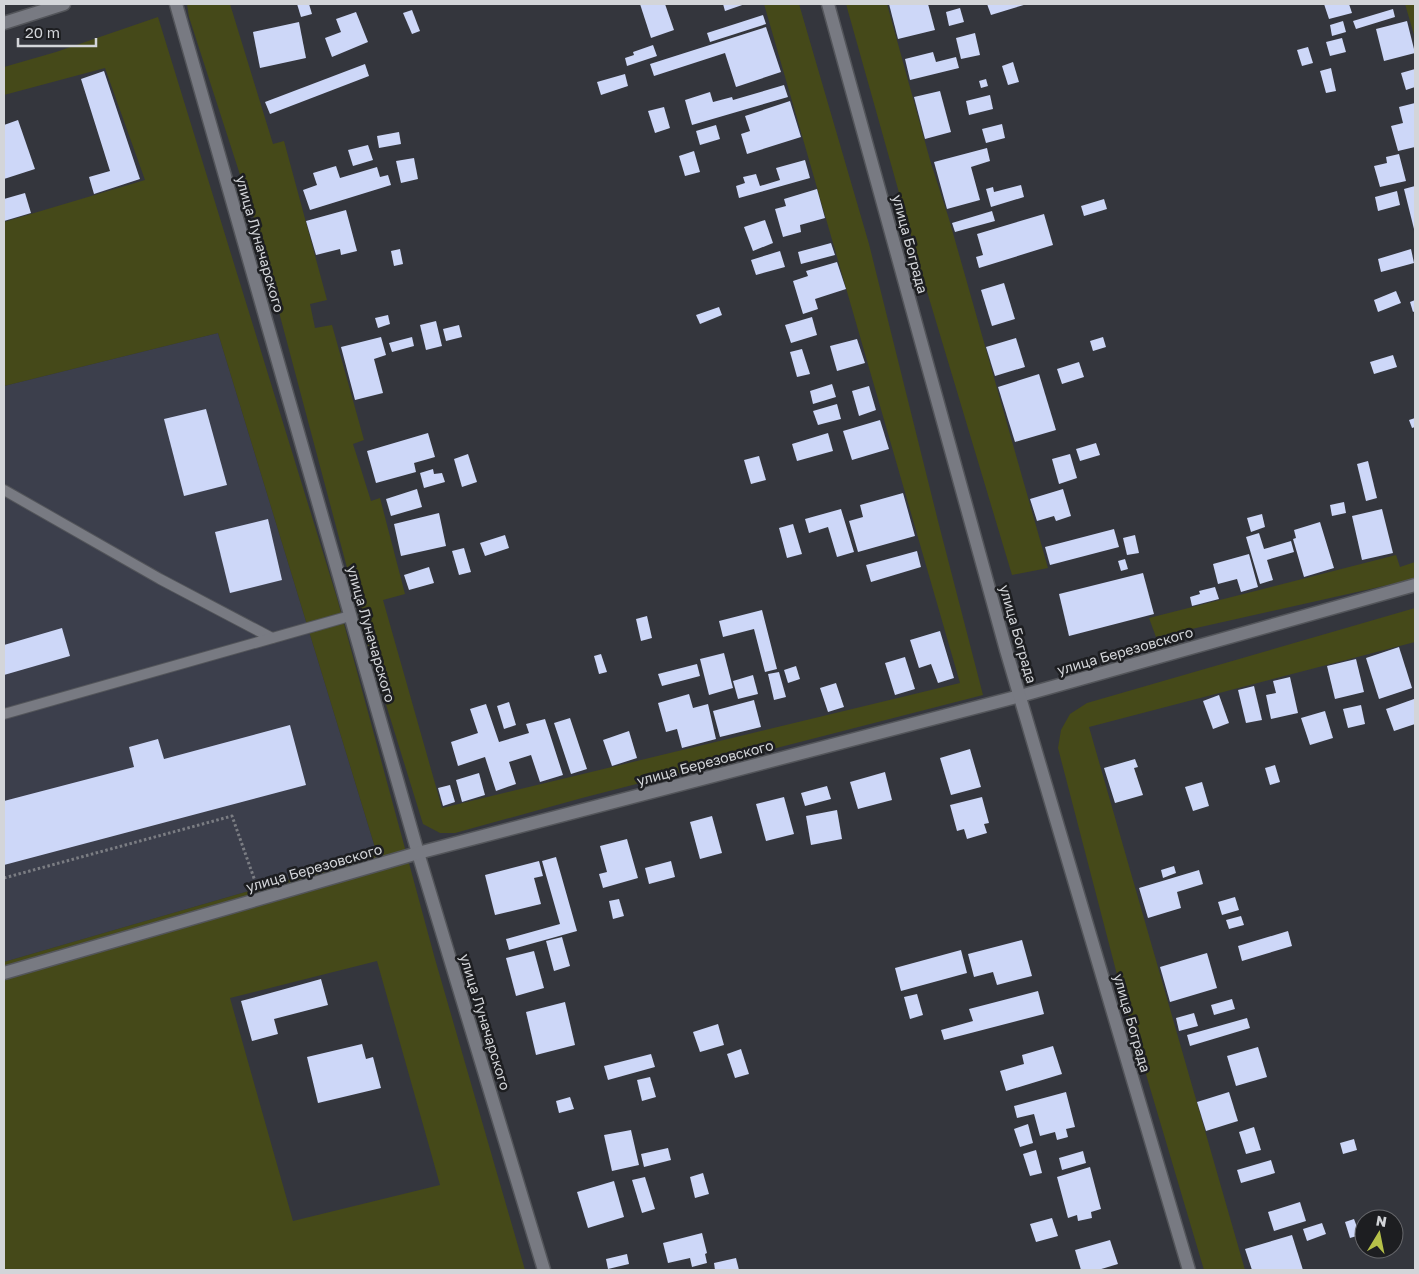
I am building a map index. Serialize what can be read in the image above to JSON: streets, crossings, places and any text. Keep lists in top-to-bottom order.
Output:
{
  "streets": {
    "street": ["улица Луначарского", "улица Бограда", "улица Березовского"]
  },
  "crossings": [
    ["улица Луначарского", "улица Березовского"],
    ["улица Бограда", "улица Березовского"]
  ],
  "scale_bar": "20 m",
  "north": "top"
}
